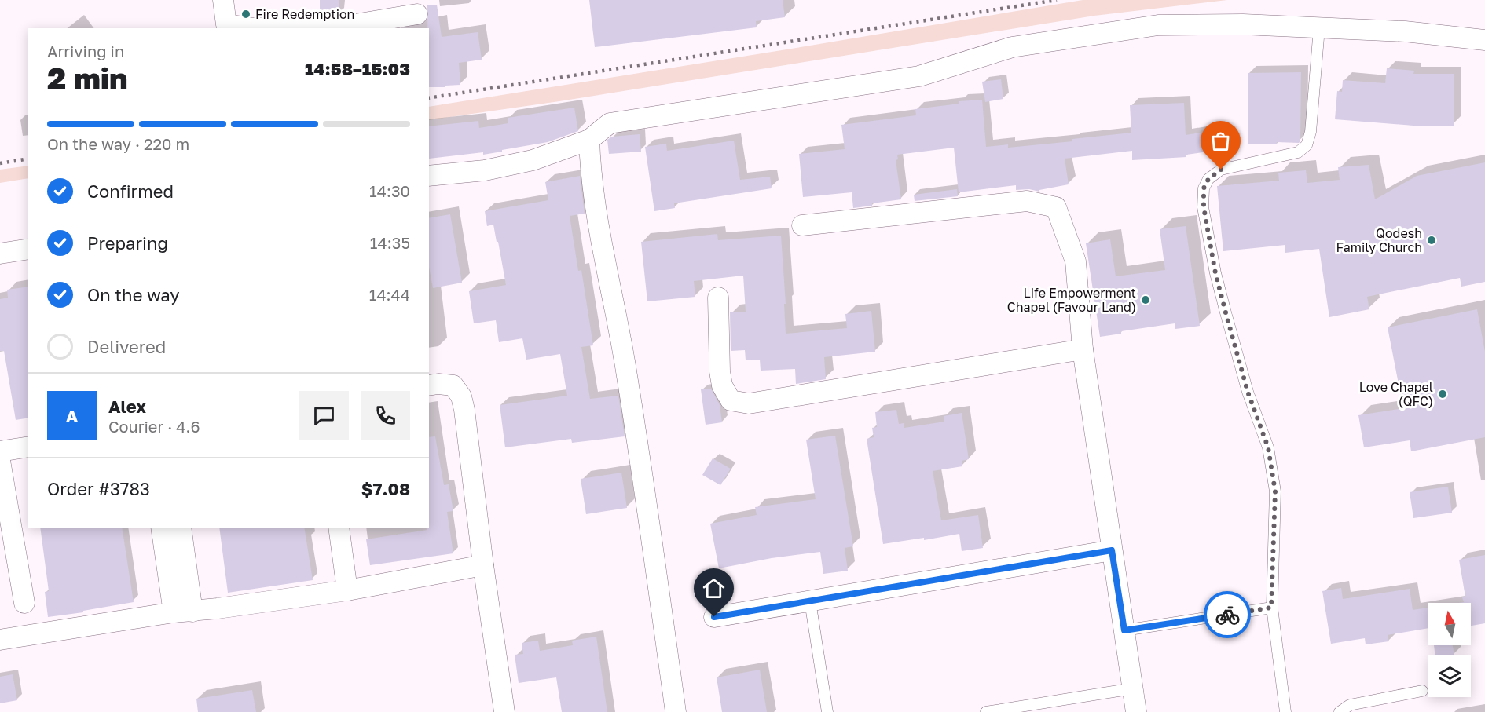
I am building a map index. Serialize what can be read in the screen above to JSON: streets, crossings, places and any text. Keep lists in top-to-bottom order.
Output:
{
  "places": [
    "Fire Redemption",
    "Qodesh Family Church",
    "Life Empowerment Chapel (Favour Land)",
    "Love Chapel (QFC)"
  ],
  "north": "top",
  "page": {
    "heading": ["2 min", "Arriving in", "14:58–15:03"],
    "panel": [
      "Alex",
      "Courier · 4.6",
      "Order #3783",
      "$7.08"
    ],
    "bar": "On the way · 220 m",
    "list": [
      ["Confirmed", "14:30"],
      ["Preparing", "14:35"],
      ["On the way", "14:44"],
      "Delivered"
    ],
    "round": "A"
  }
}
